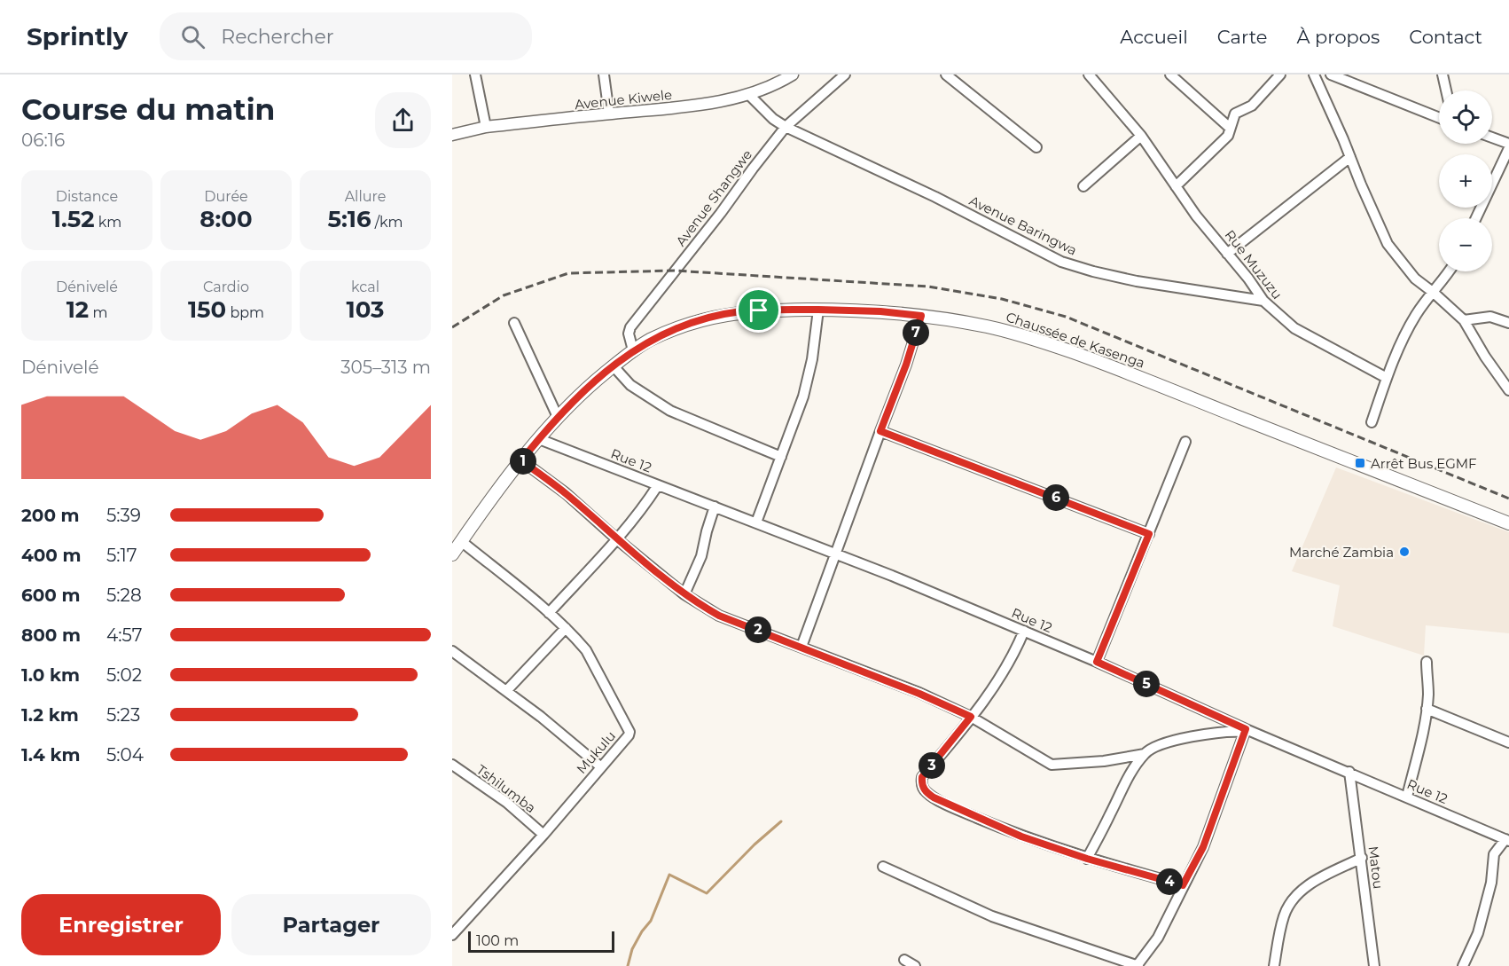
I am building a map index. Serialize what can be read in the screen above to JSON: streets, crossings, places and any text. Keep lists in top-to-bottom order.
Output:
{
  "streets": {
    "main road": ["Chaussée de Kasenga"],
    "street": [
      "Avenue Kiwele",
      "Avenue Shangwe",
      "Avenue Baringwa",
      "Rue Muzuzu",
      "Rue 12",
      "Mukulu",
      "Tshilumba",
      "Matou"
    ]
  },
  "crossings": [
    ["Avenue Kiwele", "Avenue Baringwa"],
    ["Avenue Shangwe", "Avenue Baringwa"],
    ["Avenue Shangwe", "Chaussée de Kasenga"],
    ["Avenue Baringwa", "Rue Muzuzu"],
    ["Chaussée de Kasenga", "Rue 12"],
    ["Chaussée de Kasenga", "Mukulu"],
    ["Rue 12", "Matou"],
    ["Mukulu", "Tshilumba"]
  ],
  "places": {
    "transit": ["Arrêt Bus EGMF"],
    "other": ["Marché Zambia"]
  },
  "scale_bar": "100 m",
  "page": {
    "header": "Sprintly",
    "search": "Rechercher",
    "nav": [
      "Accueil",
      "Carte",
      "À propos",
      "Contact"
    ],
    "heading": ["Course du matin", "06:16"],
    "map_buttons": ["+", "−"],
    "stats": [
      ["Distance", "1.52 km"],
      ["Durée", "8:00"],
      ["Allure", "5:16 /km"],
      ["Dénivelé", "12 m"],
      ["Cardio", "150 bpm"],
      ["kcal", "103"]
    ],
    "pins": [
      "7",
      "1",
      "6",
      "2",
      "5",
      "3",
      "4"
    ],
    "chart": ["Dénivelé", "305–313 m"],
    "list": [
      {
        "name": "200 m",
        "note": "5:39"
      },
      {
        "name": "400 m",
        "note": "5:17"
      },
      {
        "name": "600 m",
        "note": "5:28"
      },
      {
        "name": "800 m",
        "note": "4:57"
      },
      {
        "name": "1.0 km",
        "note": "5:02"
      },
      {
        "name": "1.2 km",
        "note": "5:23"
      },
      {
        "name": "1.4 km",
        "note": "5:04"
      }
    ],
    "buttons": ["Enregistrer", "Partager"],
    "scale": "100 m"
  }
}
